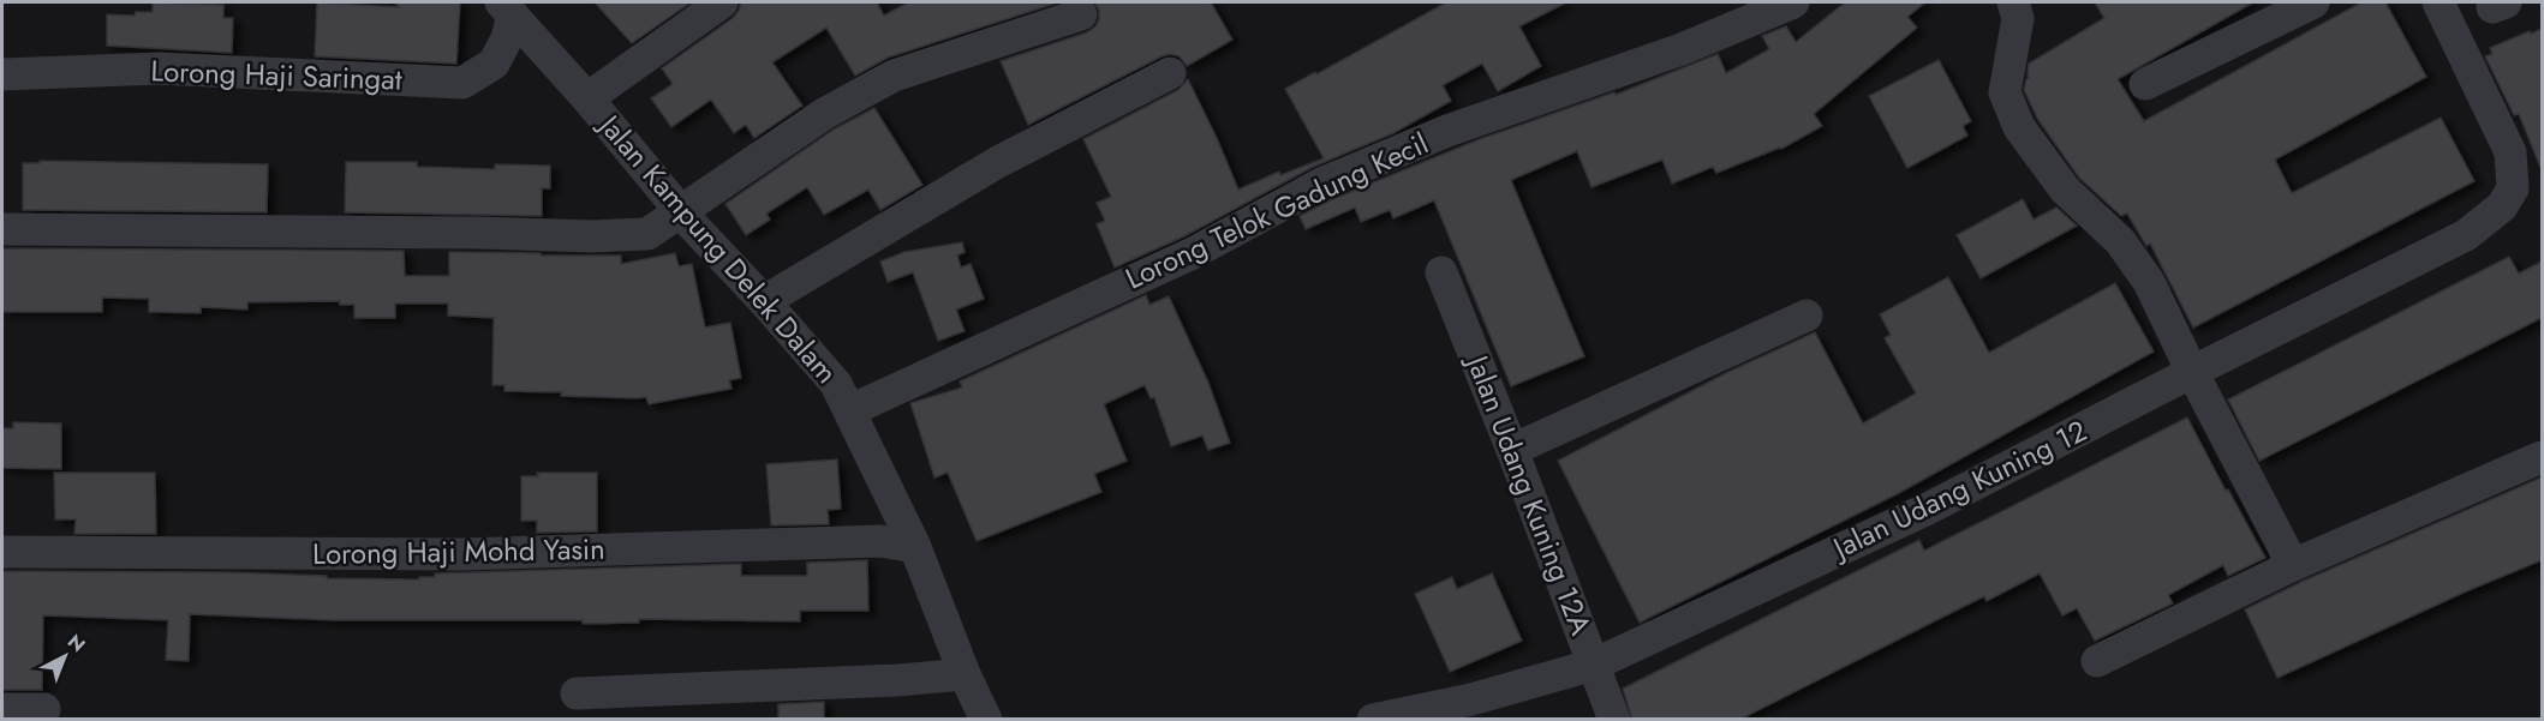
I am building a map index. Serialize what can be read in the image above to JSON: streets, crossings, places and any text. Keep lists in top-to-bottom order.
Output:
{
  "streets": {
    "street": [
      "Lorong Haji Saringat",
      "Lorong Telok Gadung Kecil",
      "Jalan Kampung Delek Dalam",
      "Jalan Udang Kuning 12",
      "Jalan Udang Kuning 12A",
      "Lorong Haji Mohd Yasin"
    ]
  },
  "crossings": [
    ["Lorong Haji Saringat", "Jalan Kampung Delek Dalam"],
    ["Lorong Telok Gadung Kecil", "Jalan Kampung Delek Dalam"],
    ["Jalan Kampung Delek Dalam", "Lorong Haji Mohd Yasin"],
    ["Jalan Udang Kuning 12", "Jalan Udang Kuning 12A"]
  ],
  "north": "top right"
}
